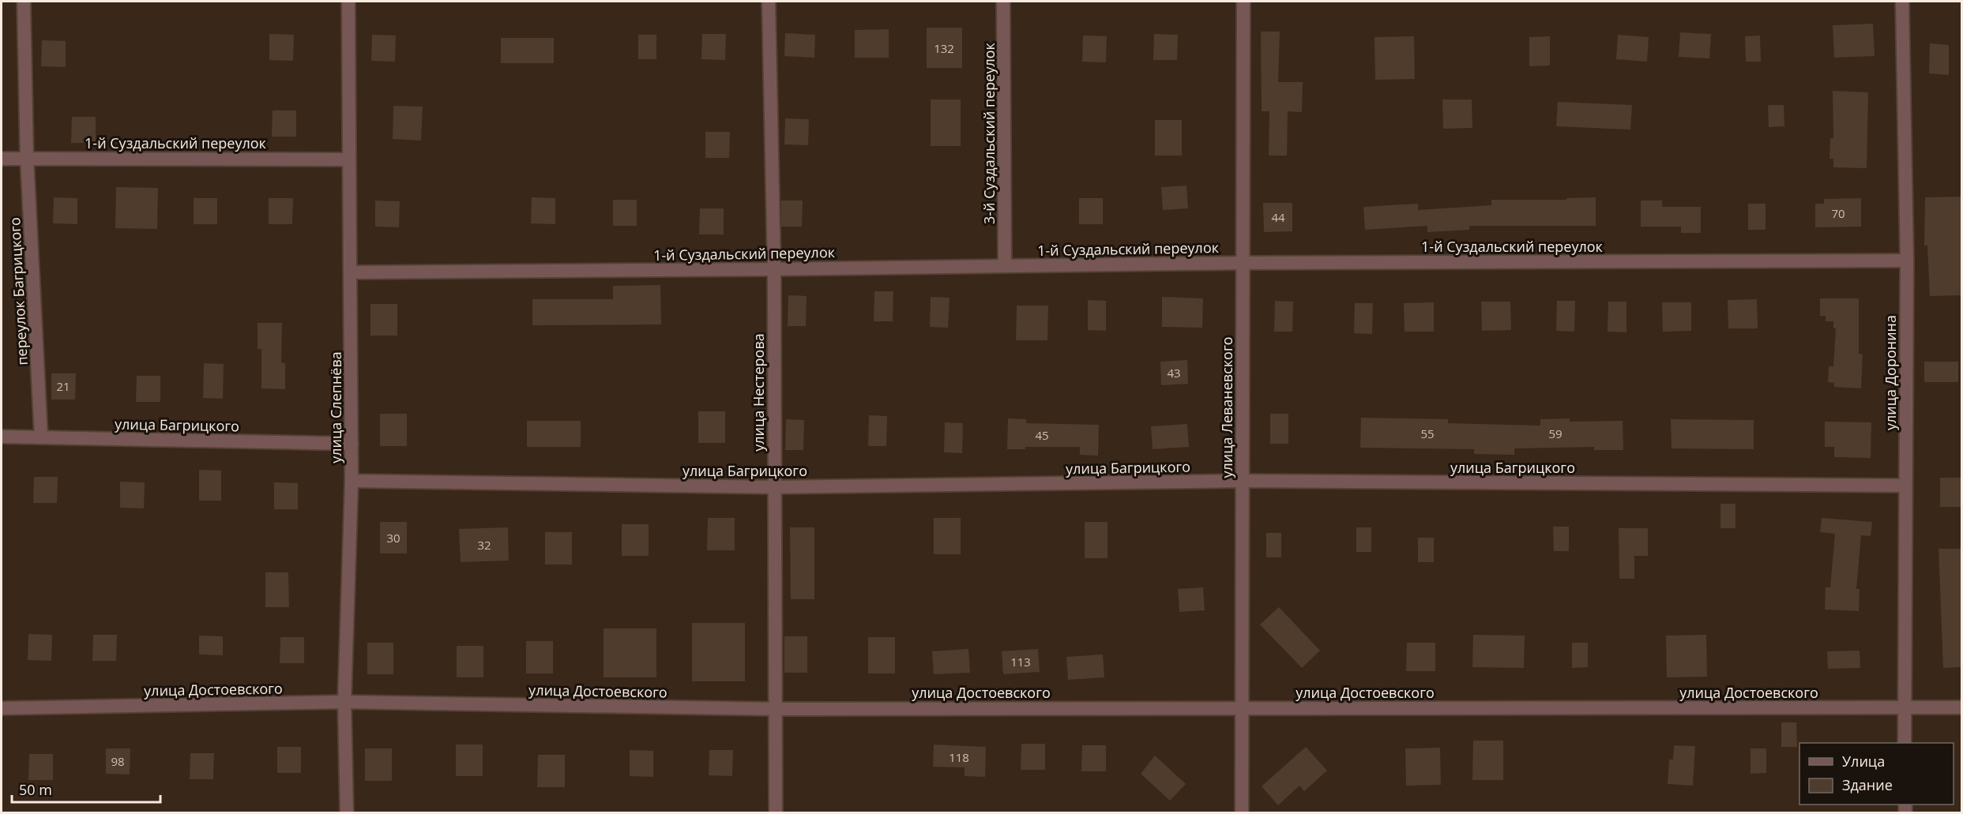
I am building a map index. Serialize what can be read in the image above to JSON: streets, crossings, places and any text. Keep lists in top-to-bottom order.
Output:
{
  "streets": {
    "street": [
      "3-й Суздальский переулок",
      "1-й Суздальский переулок",
      "переулок Багрицкого",
      "улица Доронина",
      "улица Нестерова",
      "улица Слепнёва",
      "улица Леваневского",
      "улица Багрицкого",
      "улица Достоевского"
    ]
  },
  "crossings": [
    ["3-й Суздальский переулок", "1-й Суздальский переулок"],
    ["1-й Суздальский переулок", "переулок Багрицкого"],
    ["1-й Суздальский переулок", "улица Доронина"],
    ["1-й Суздальский переулок", "улица Нестерова"],
    ["1-й Суздальский переулок", "улица Слепнёва"],
    ["1-й Суздальский переулок", "улица Леваневского"],
    ["переулок Багрицкого", "улица Багрицкого"],
    ["улица Доронина", "улица Багрицкого"],
    ["улица Доронина", "улица Достоевского"],
    ["улица Нестерова", "улица Багрицкого"],
    ["улица Нестерова", "улица Достоевского"],
    ["улица Слепнёва", "улица Багрицкого"],
    ["улица Слепнёва", "улица Достоевского"],
    ["улица Леваневского", "улица Багрицкого"],
    ["улица Леваневского", "улица Достоевского"]
  ],
  "house_numbers": [
    "132",
    "70",
    "44",
    "43",
    "21",
    "55",
    "59",
    "45",
    "30",
    "32",
    "113",
    "118",
    "98"
  ],
  "legend": ["Улица", "Здание"],
  "scale_bar": "50 m"
}
